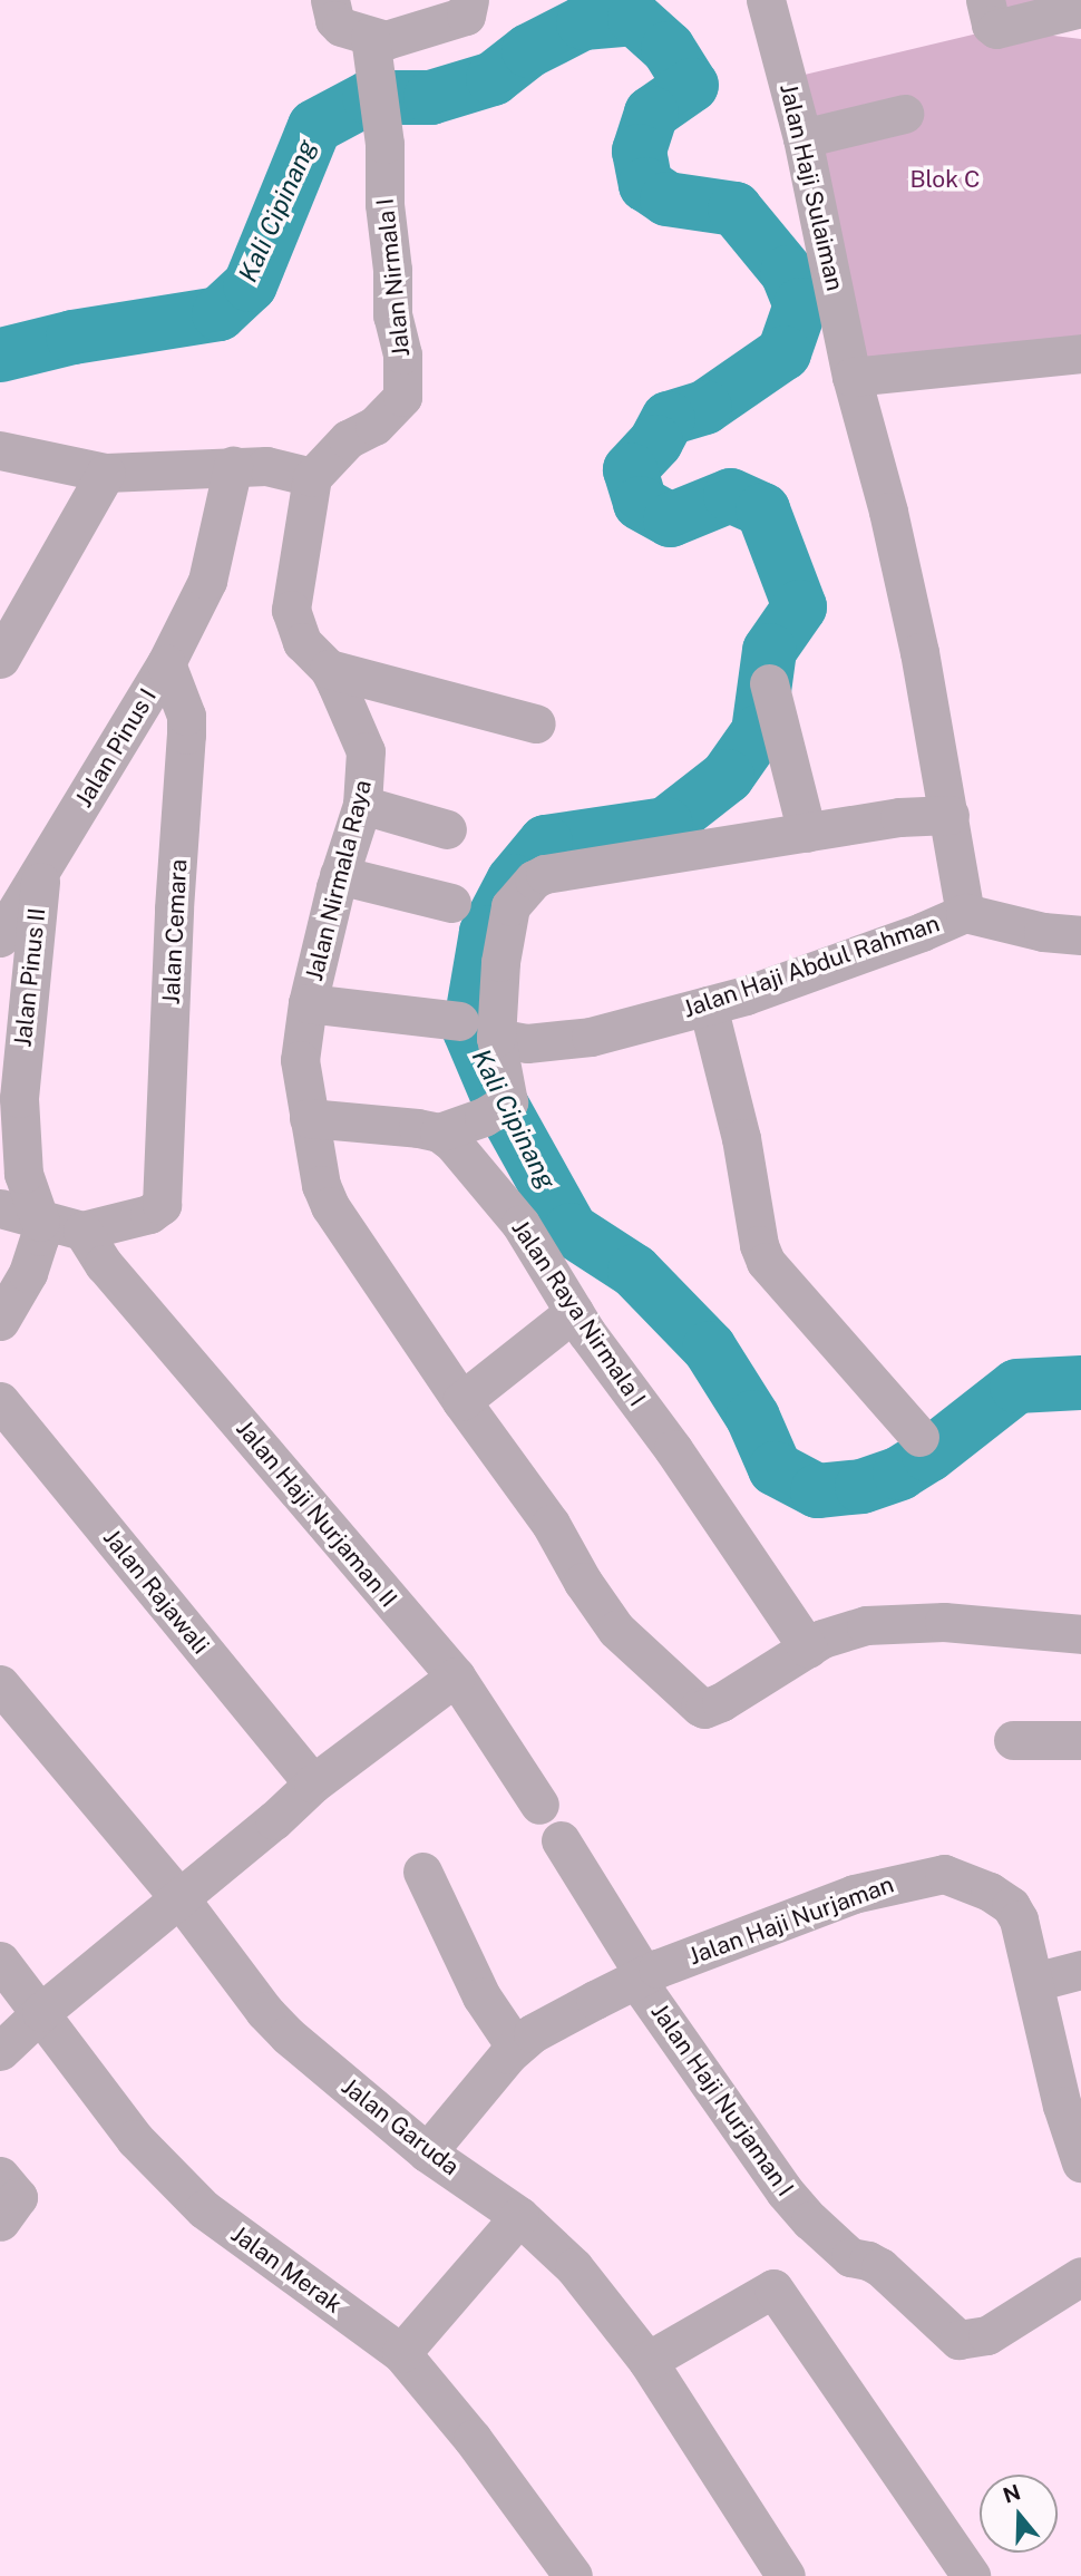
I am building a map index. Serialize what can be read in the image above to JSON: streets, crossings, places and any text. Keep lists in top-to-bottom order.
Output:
{
  "streets": {
    "street": [
      "Jalan Haji Sulaiman",
      "Jalan Nirmala I",
      "Jalan Pinus I",
      "Jalan Nirmala Raya",
      "Jalan Cemara",
      "Jalan Haji Abdul Rahman",
      "Jalan Pinus II",
      "Jalan Raya Nirmala I",
      "Jalan Haji Nurjaman II",
      "Jalan Rajawali",
      "Jalan Haji Nurjaman",
      "Jalan Haji Nurjaman I",
      "Jalan Garuda",
      "Jalan Merak"
    ]
  },
  "crossings": [
    ["Jalan Haji Sulaiman", "Jalan Haji Abdul Rahman"],
    ["Jalan Nirmala I", "Jalan Nirmala Raya"],
    ["Jalan Pinus I", "Jalan Cemara"],
    ["Jalan Pinus I", "Jalan Pinus II"],
    ["Jalan Nirmala Raya", "Jalan Raya Nirmala I"],
    ["Jalan Cemara", "Jalan Haji Nurjaman II"],
    ["Jalan Haji Nurjaman", "Jalan Haji Nurjaman I"],
    ["Jalan Haji Nurjaman", "Jalan Garuda"]
  ],
  "water": ["Kali Cipinang"],
  "parks": ["Blok C"],
  "north": "top"
}
